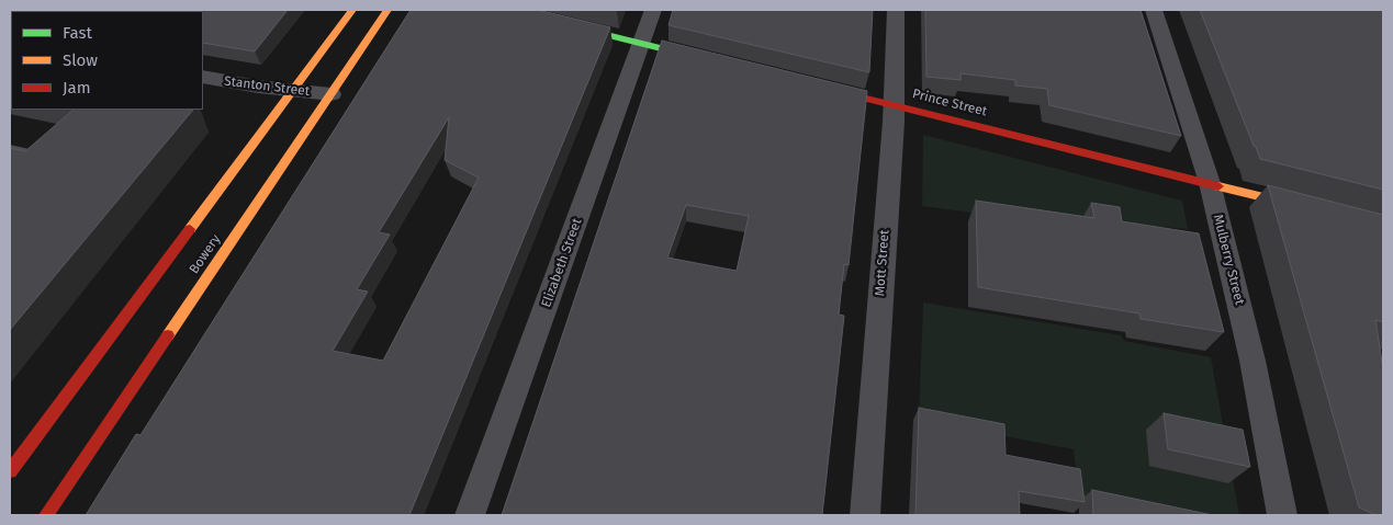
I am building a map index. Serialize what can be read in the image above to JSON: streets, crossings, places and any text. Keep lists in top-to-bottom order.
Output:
{
  "streets": {
    "main road": ["Prince Street", "Bowery"],
    "street": [
      "Stanton Street",
      "Mulberry Street",
      "Elizabeth Street",
      "Mott Street"
    ]
  },
  "crossings": [
    ["Stanton Street", "Bowery"],
    ["Prince Street", "Mulberry Street"],
    ["Prince Street", "Mott Street"]
  ],
  "legend": ["Fast", "Slow", "Jam"]
}
